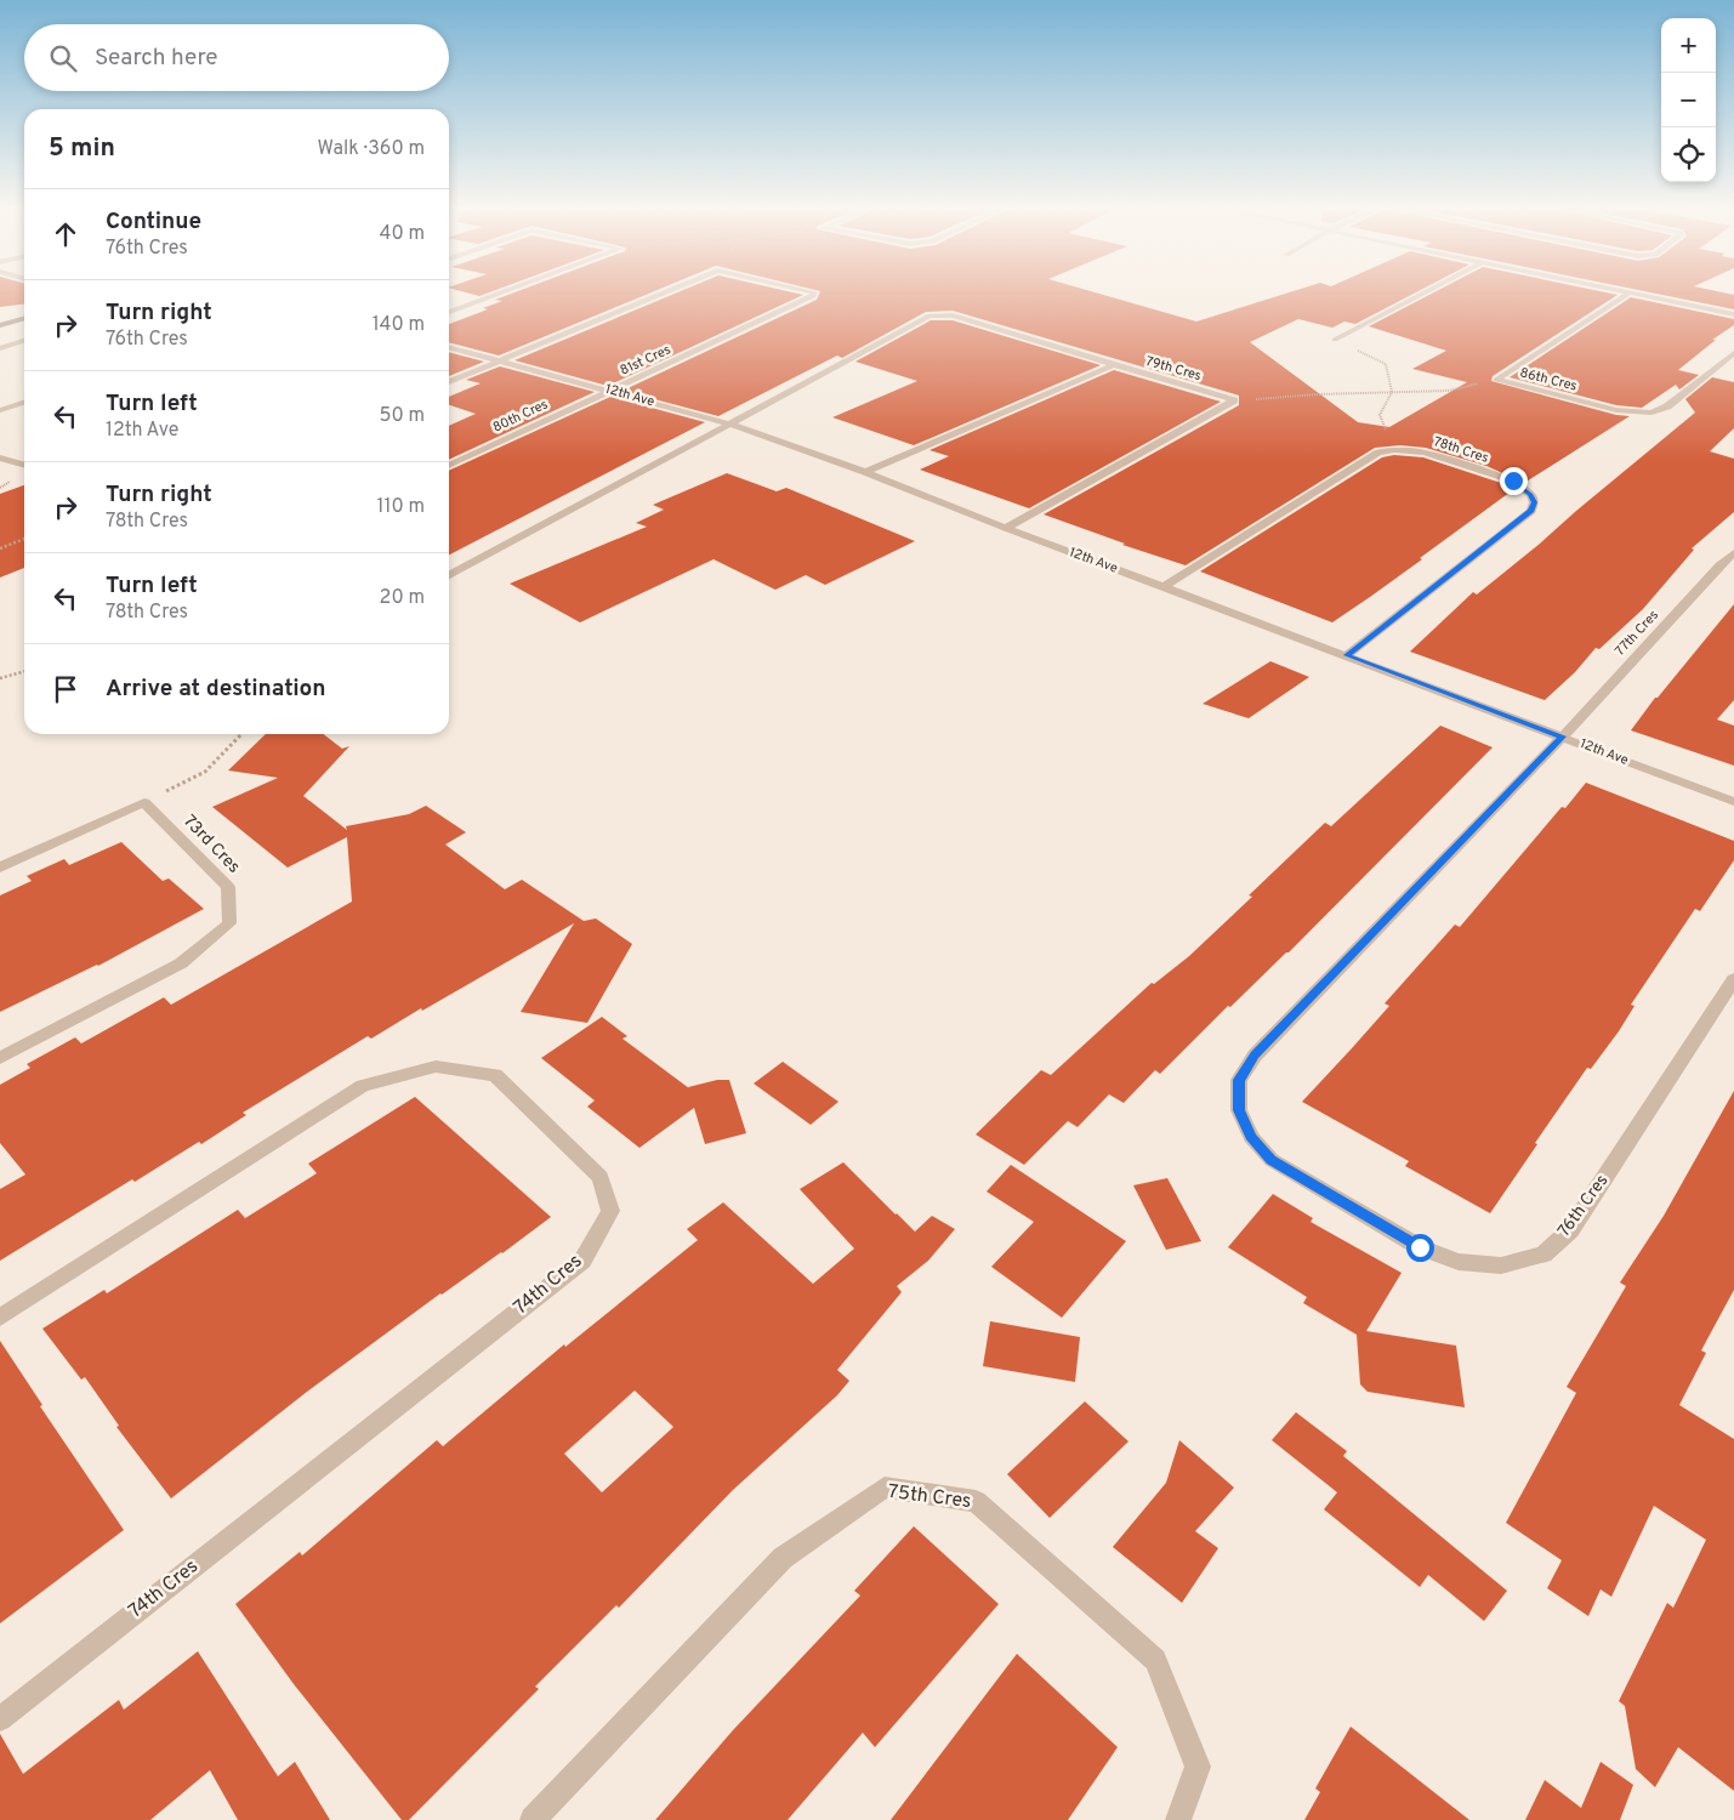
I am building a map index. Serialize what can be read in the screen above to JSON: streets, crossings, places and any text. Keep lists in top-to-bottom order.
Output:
{
  "streets": {
    "street": [
      "81st Cres",
      "79th Cres",
      "86th Cres",
      "12th Ave",
      "80th Cres",
      "78th Cres",
      "77th Cres",
      "73rd Cres",
      "76th Cres",
      "74th Cres",
      "75th Cres"
    ]
  },
  "crossings": [
    ["81st Cres", "12th Ave"],
    ["81st Cres", "80th Cres"],
    ["79th Cres", "12th Ave"],
    ["12th Ave", "80th Cres"],
    ["12th Ave", "78th Cres"],
    ["12th Ave", "77th Cres"],
    ["12th Ave", "76th Cres"],
    ["77th Cres", "76th Cres"]
  ],
  "page": {
    "map_buttons": ["+", "−"],
    "search": "Search here",
    "heading": ["5 min", "Walk · 360 m"],
    "list": [
      ["Continue", "76th Cres", "40 m"],
      ["Turn right", "76th Cres", "140 m"],
      ["Turn left", "12th Ave", "50 m"],
      ["Turn right", "78th Cres", "110 m"],
      ["Turn left", "78th Cres", "20 m"],
      "Arrive at destination"
    ]
  }
}
